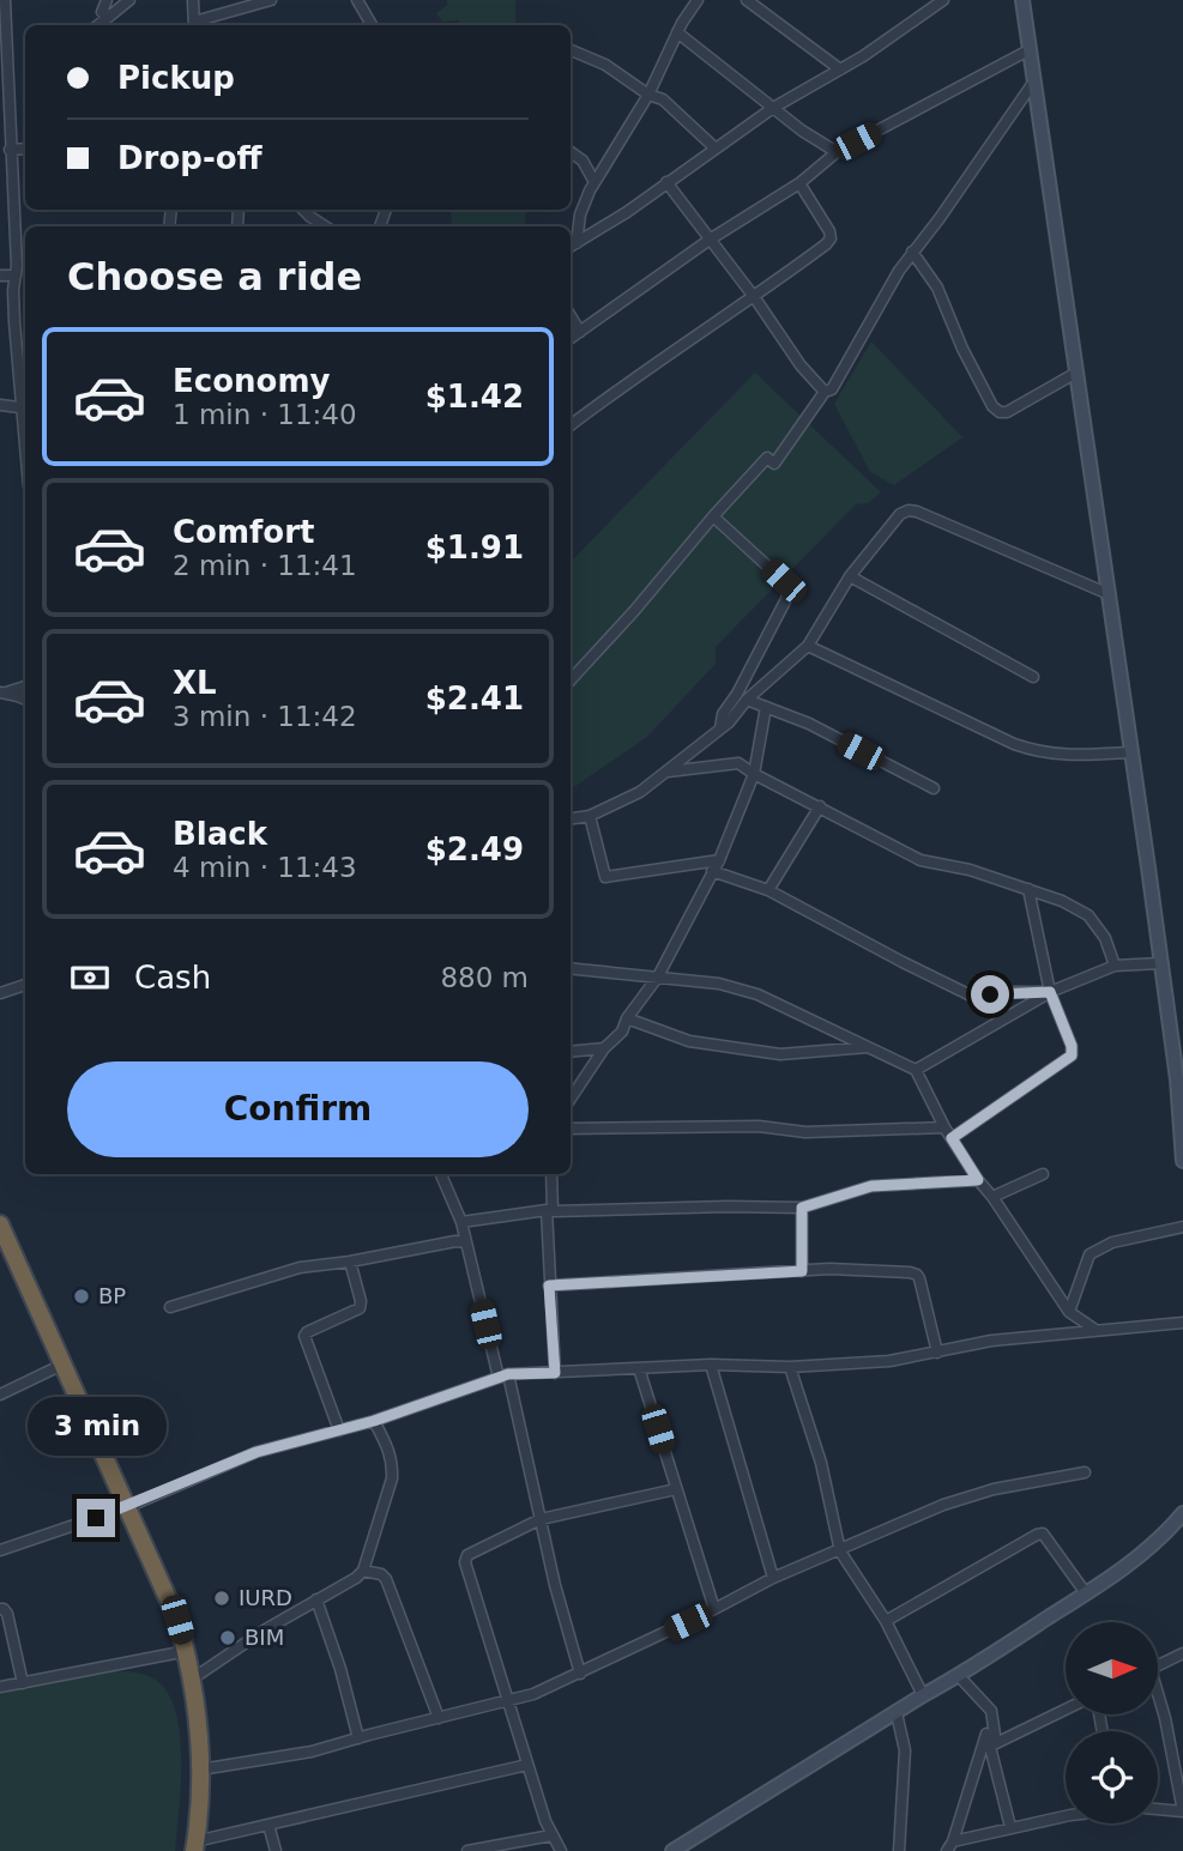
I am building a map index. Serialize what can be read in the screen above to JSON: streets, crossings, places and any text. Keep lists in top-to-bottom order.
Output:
{
  "places": ["BP", "IURD", "BIM"],
  "north": "right",
  "page": {
    "banner": ["Pickup", "Drop-off"],
    "heading": "Choose a ride",
    "list": [
      {
        "name": "Economy",
        "note": "1 min · 11:40",
        "value": "$1.42"
      },
      {
        "name": "Comfort",
        "note": "2 min · 11:41",
        "value": "$1.91"
      },
      {
        "name": "XL",
        "note": "3 min · 11:42",
        "value": "$2.41"
      },
      {
        "name": "Black",
        "note": "4 min · 11:43",
        "value": "$2.49"
      }
    ],
    "pay": ["Cash", "880 m"],
    "buttons": "Confirm",
    "bubble": "3 min"
  }
}
